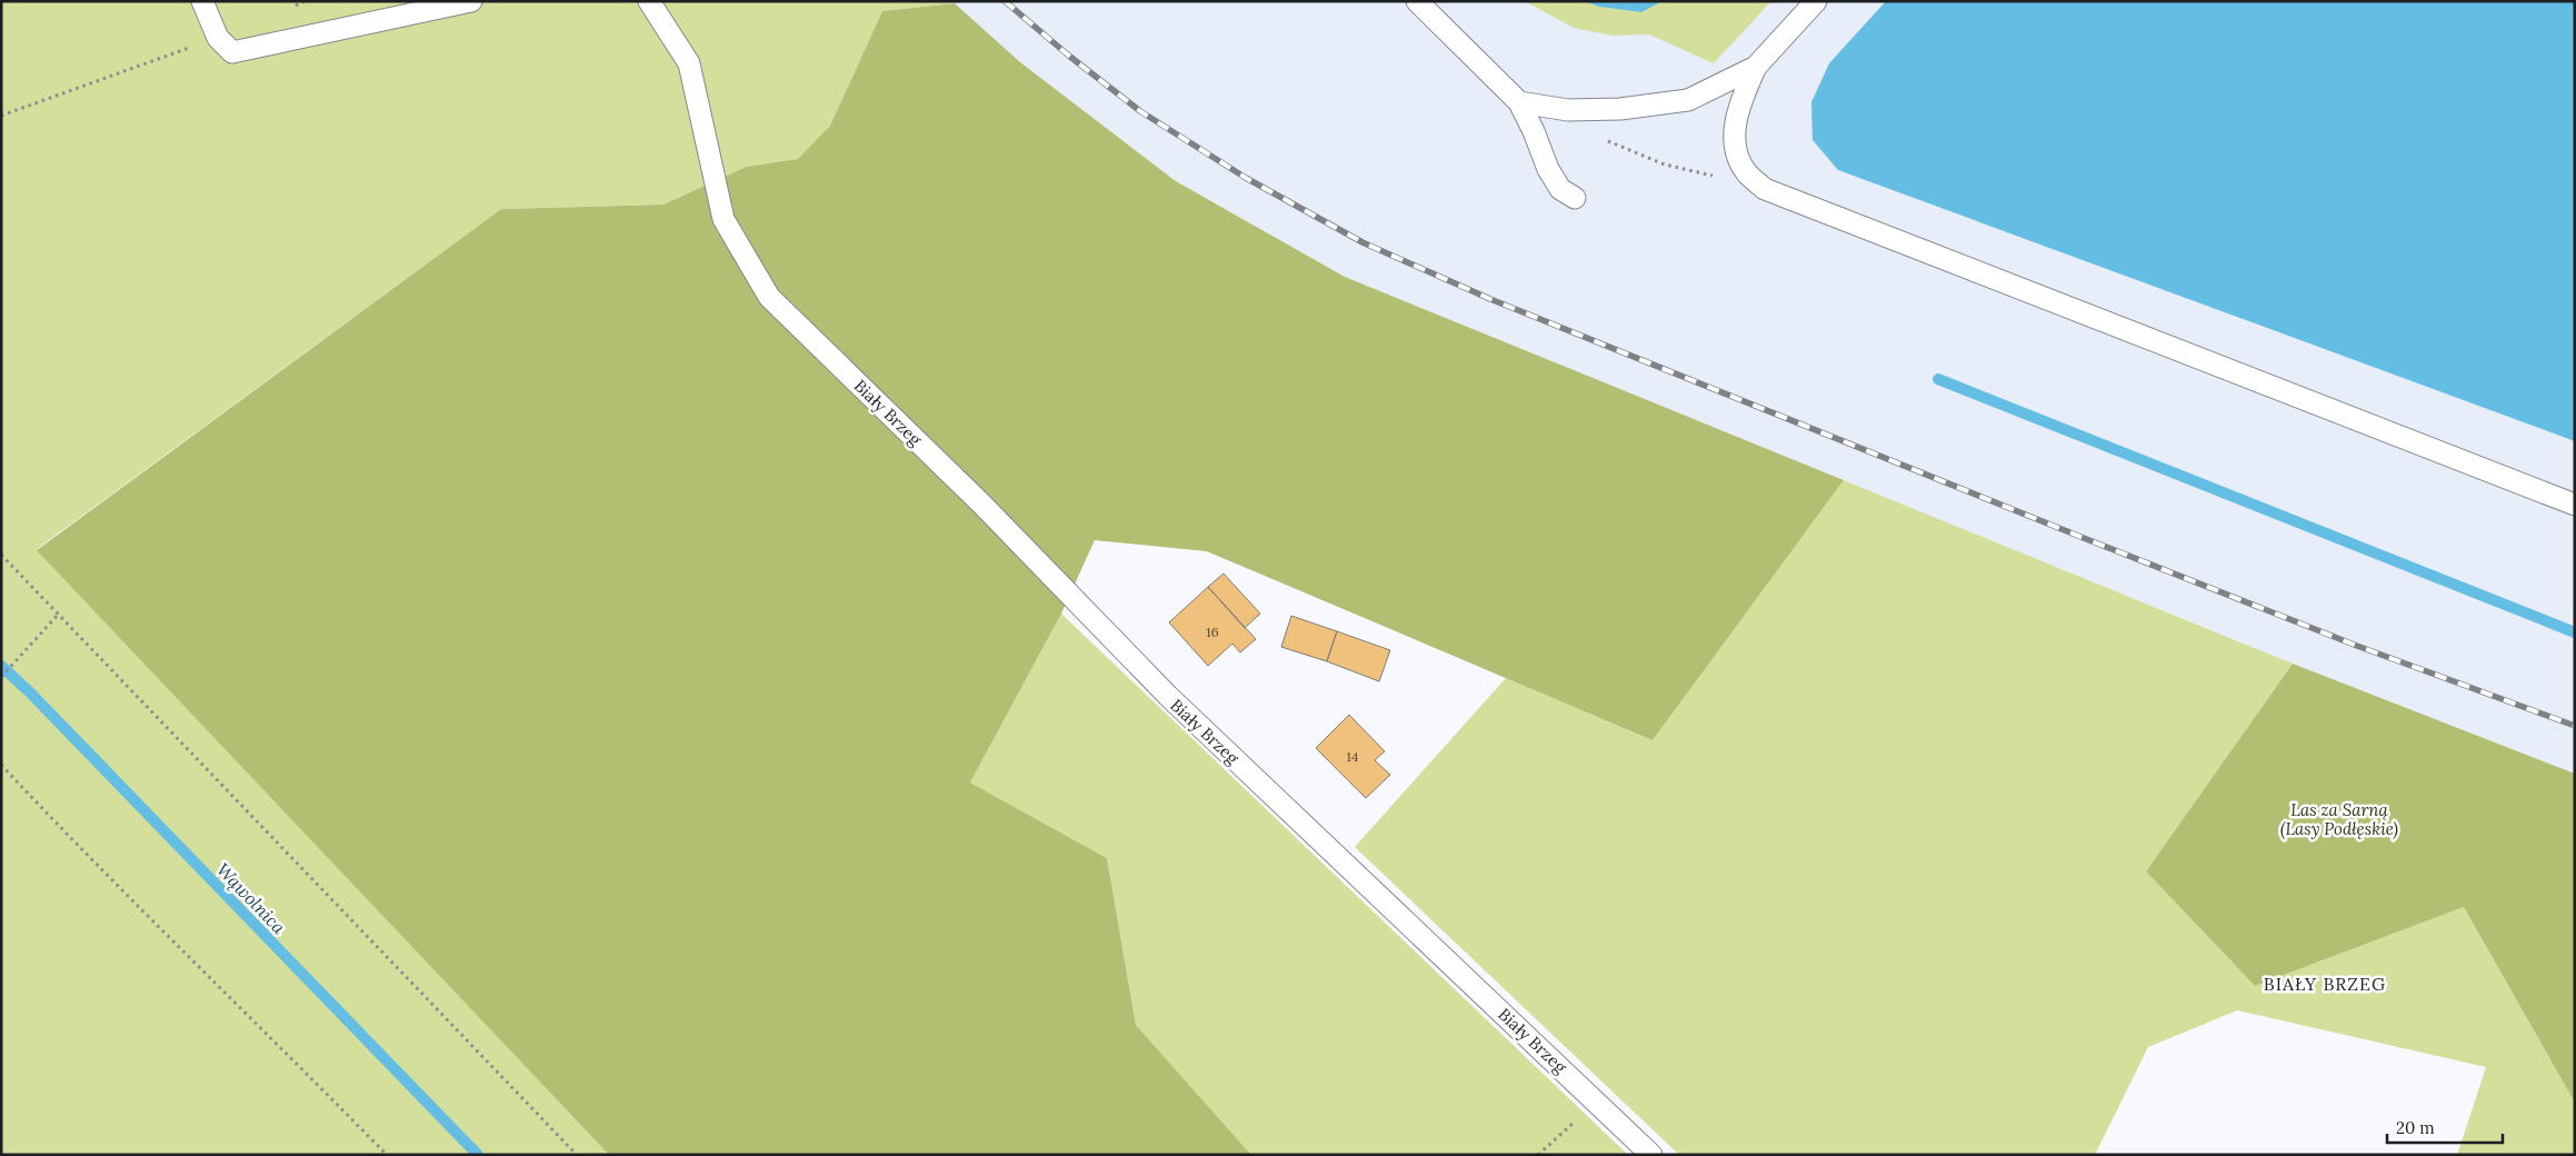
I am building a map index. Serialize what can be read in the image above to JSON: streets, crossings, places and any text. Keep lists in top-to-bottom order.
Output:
{
  "streets": {
    "lane": ["Biały Brzeg"]
  },
  "districts": ["BIAŁY BRZEG"],
  "water": ["Wąwolnica"],
  "parks": ["Las za Sarną (Lasy Podłęskie)"],
  "house_numbers": ["16", "14"],
  "scale_bar": "20 m"
}
